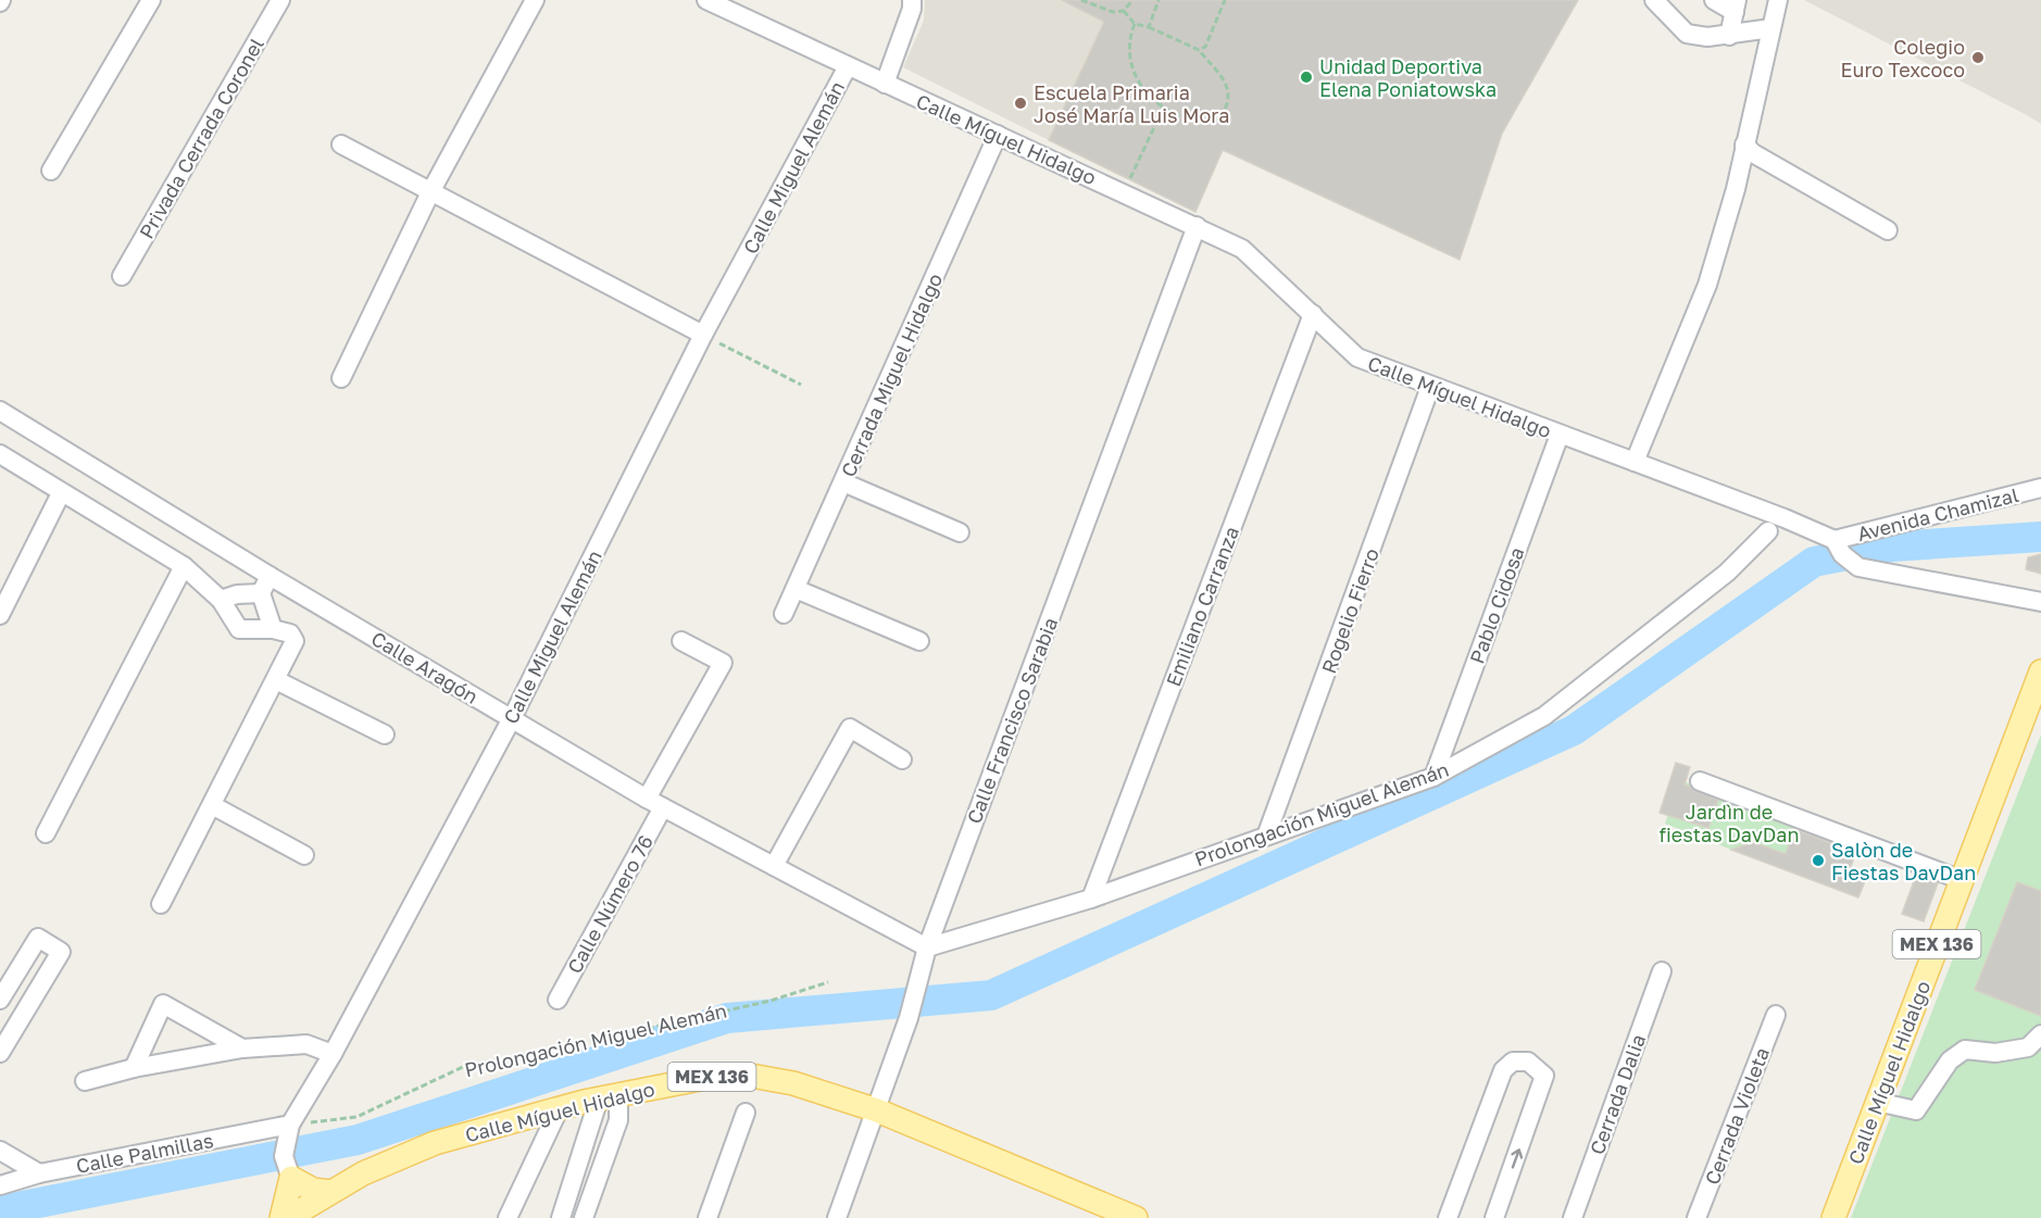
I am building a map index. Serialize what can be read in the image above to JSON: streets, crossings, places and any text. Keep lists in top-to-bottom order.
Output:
{
  "streets": {
    "main road": ["Calle Míguel Hidalgo", "MEX 136"],
    "street": [
      "Privada Cerrada Coronel",
      "Calle Miguel Alemán",
      "Cerrada Miguel Hidalgo",
      "Avenida Chamizal",
      "Pablo Cidosa",
      "Emiliano Carranza",
      "Rogelio Fierro",
      "Calle Aragón",
      "Calle Francisco Sarabia",
      "Prolongación Miguel Alemán",
      "Calle Número 76",
      "Cerrada Dalia",
      "Cerrada Violeta",
      "Calle Palmillas"
    ]
  },
  "crossings": [
    ["Calle Míguel Hidalgo", "Calle Miguel Alemán"],
    ["Calle Míguel Hidalgo", "Cerrada Miguel Hidalgo"],
    ["Calle Míguel Hidalgo", "Avenida Chamizal"],
    ["Calle Míguel Hidalgo", "Pablo Cidosa"],
    ["Calle Míguel Hidalgo", "Emiliano Carranza"],
    ["Calle Míguel Hidalgo", "Rogelio Fierro"],
    ["Calle Míguel Hidalgo", "Calle Francisco Sarabia"],
    ["Calle Miguel Alemán", "Calle Aragón"],
    ["Calle Miguel Alemán", "Prolongación Miguel Alemán"],
    ["Calle Miguel Alemán", "Calle Palmillas"],
    ["Pablo Cidosa", "Prolongación Miguel Alemán"],
    ["Emiliano Carranza", "Prolongación Miguel Alemán"],
    ["Rogelio Fierro", "Prolongación Miguel Alemán"],
    ["Calle Aragón", "Calle Francisco Sarabia"],
    ["Calle Aragón", "Prolongación Miguel Alemán"],
    ["Calle Aragón", "Calle Número 76"],
    ["Calle Francisco Sarabia", "Prolongación Miguel Alemán"],
    ["Prolongación Miguel Alemán", "Calle Palmillas"]
  ],
  "parks": ["Jardìn de fiestas DavDan"],
  "places": [
    "Colegio Euro Texcoco",
    "Unidad Deportiva Elena Poniatowska",
    "Escuela Primaria José María Luis Mora",
    "Salòn de Fiestas DavDan"
  ]
}
